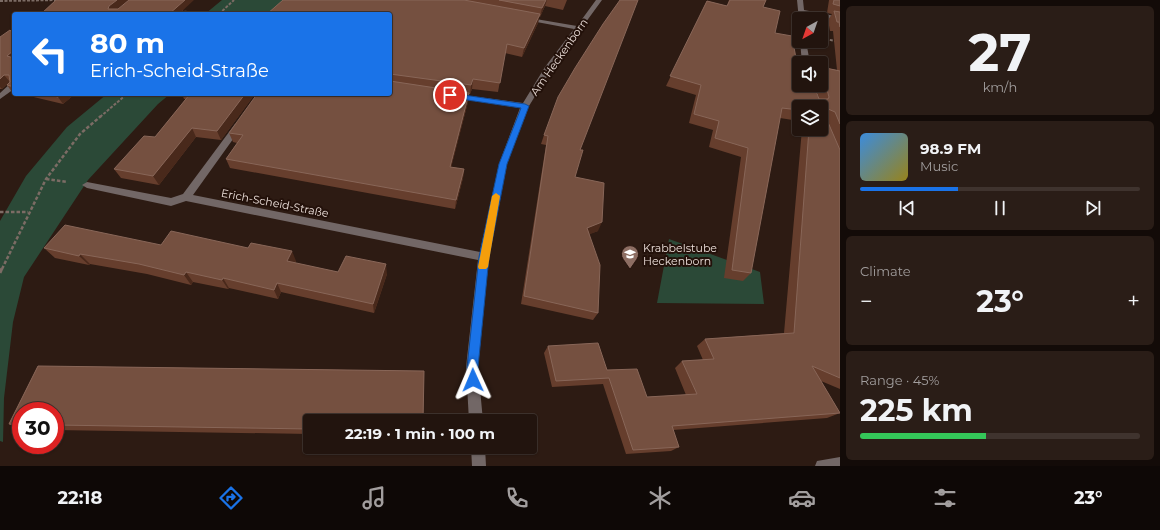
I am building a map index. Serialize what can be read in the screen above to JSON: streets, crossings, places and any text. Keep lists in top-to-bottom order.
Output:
{
  "streets": {
    "street": ["Am Heckenborn", "Erich-Scheid-Straße"]
  },
  "crossings": [
    ["Am Heckenborn", "Erich-Scheid-Straße"]
  ],
  "places": {
    "school or university": ["Krabbelstube Heckenborn"]
  },
  "north": "bottom left",
  "page": {
    "tile": [
      ["27", "km/h"],
      "Climate",
      ["Range · 45%", "225 km"]
    ],
    "turn": ["80 m", "Erich-Scheid-Straße"],
    "song": ["98.9 FM", "Music"],
    "heat": ["−", "23°", "+"],
    "limit": "30",
    "trip": "22:19 · 1 min · 100 m",
    "tabs": ["22:18", "23°"]
  }
}
